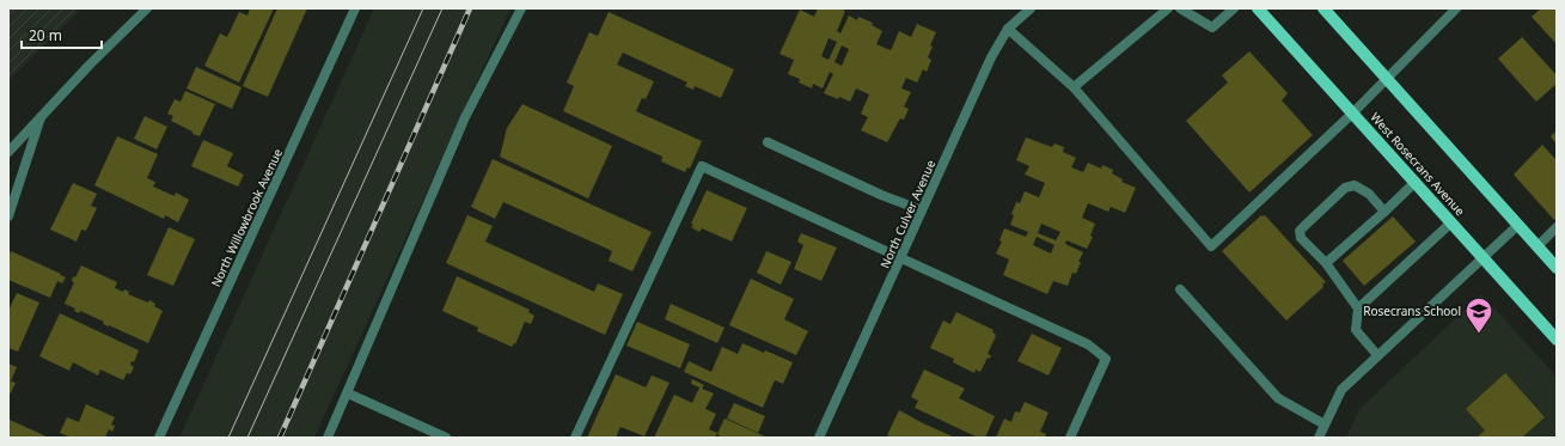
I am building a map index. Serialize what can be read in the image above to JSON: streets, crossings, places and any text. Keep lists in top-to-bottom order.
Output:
{
  "streets": {
    "main road": ["West Rosecrans Avenue"],
    "street": ["North Culver Avenue", "North Willowbrook Avenue"]
  },
  "places": {
    "school or university": ["Rosecrans School"]
  },
  "scale_bar": "20 m"
}
